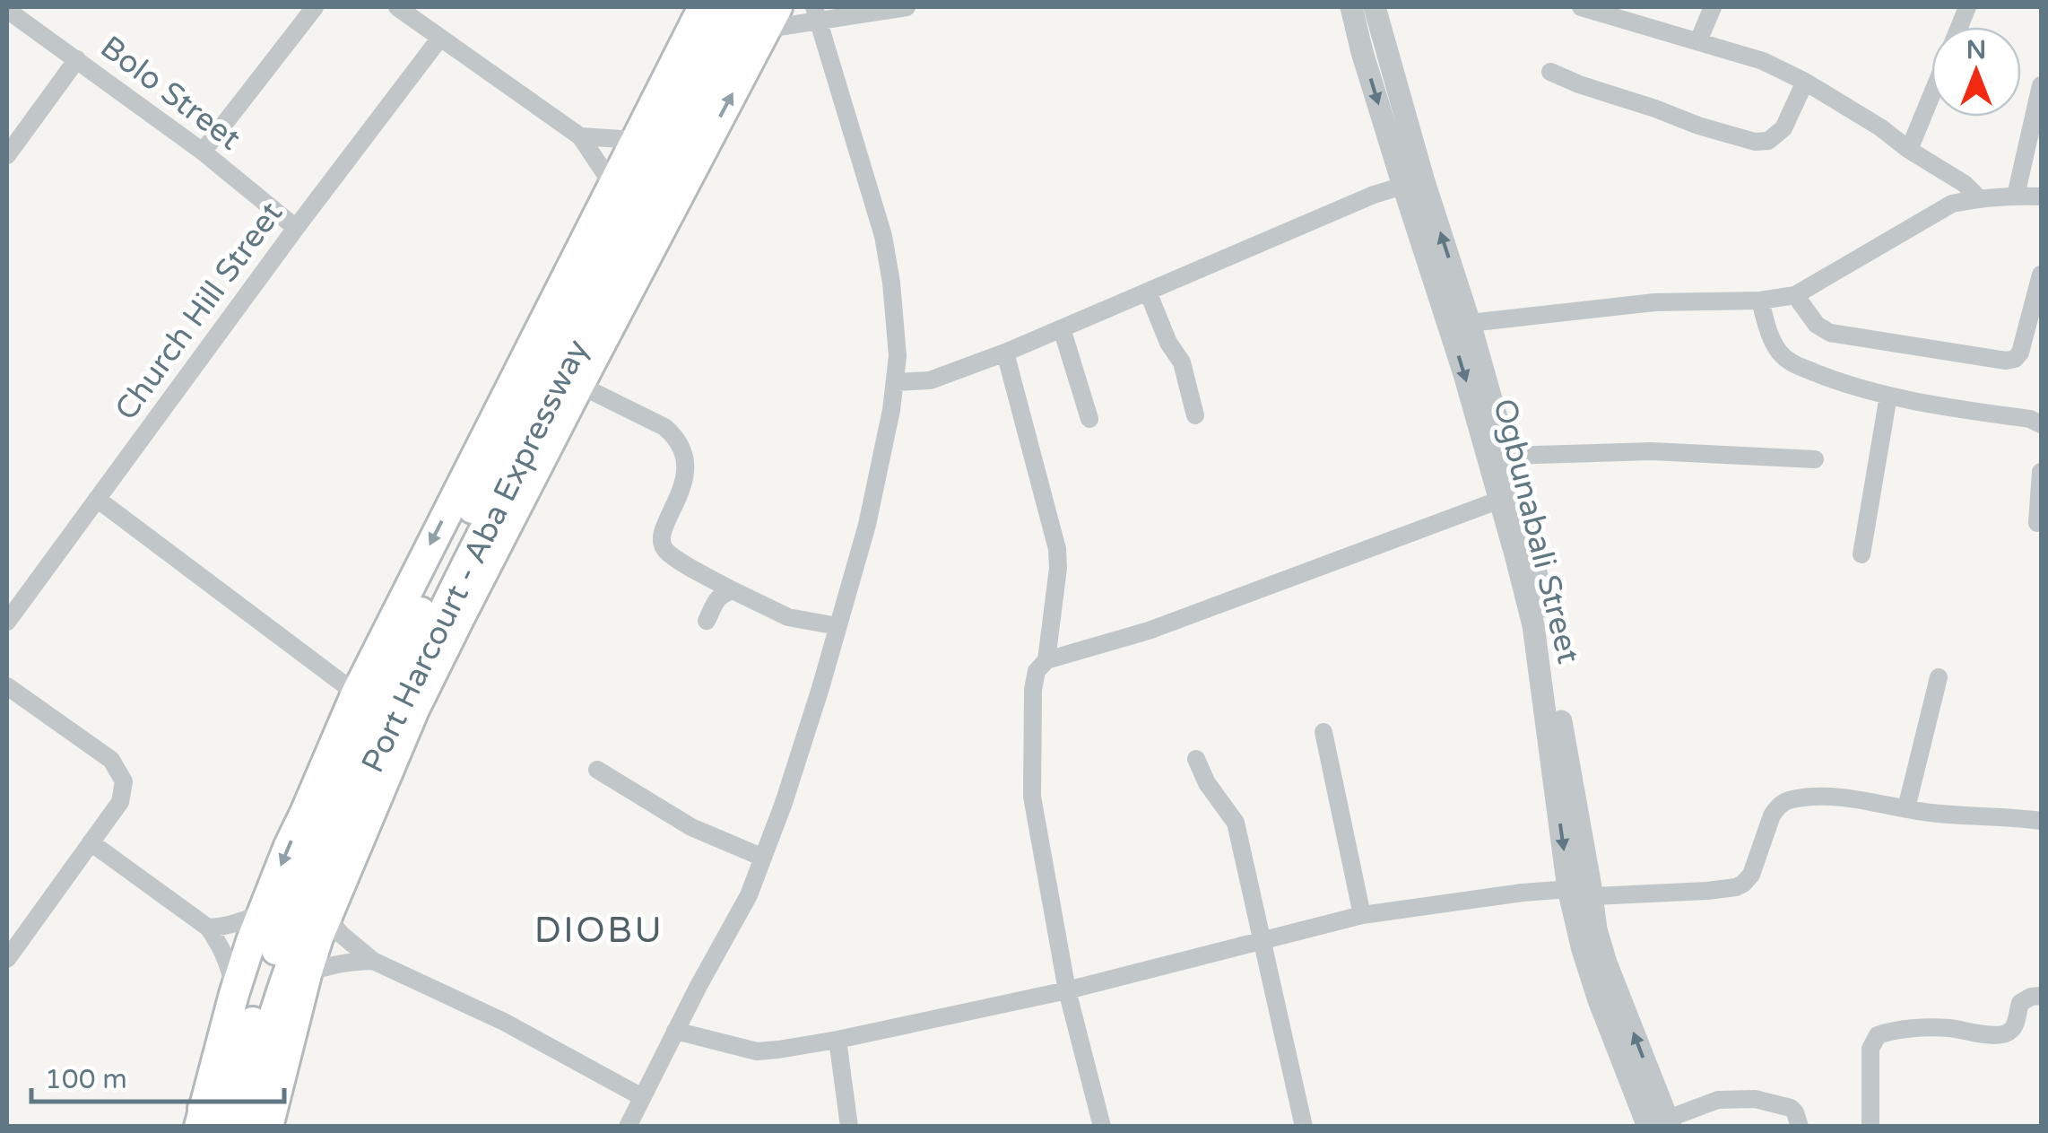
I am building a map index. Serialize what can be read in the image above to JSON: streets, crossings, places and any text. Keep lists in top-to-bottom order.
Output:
{
  "streets": {
    "main road": ["Port Harcourt - Aba Expressway"],
    "street": ["Bolo Street", "Church Hill Street", "Ogbunabali Street"]
  },
  "crossings": [
    ["Bolo Street", "Church Hill Street"]
  ],
  "districts": ["DIOBU"],
  "scale_bar": "100 m",
  "north": "top"
}
